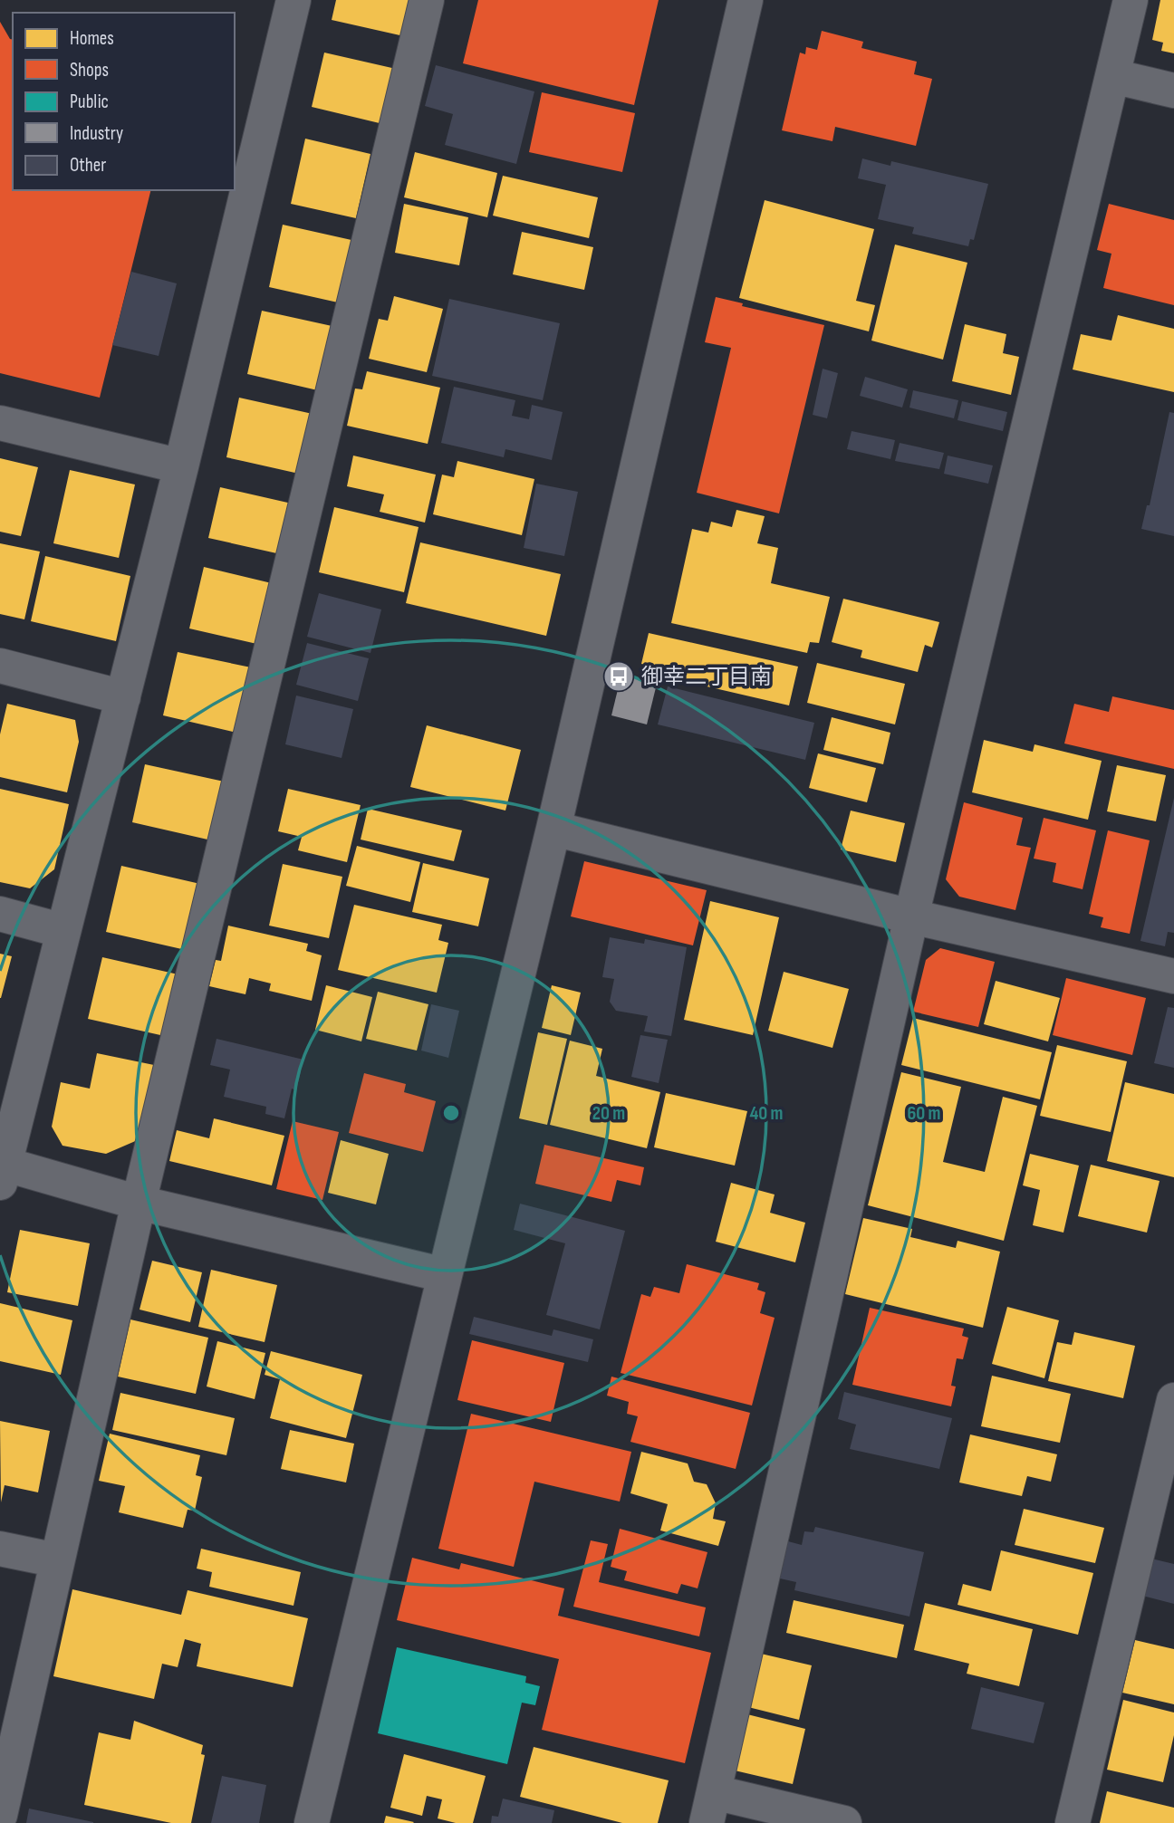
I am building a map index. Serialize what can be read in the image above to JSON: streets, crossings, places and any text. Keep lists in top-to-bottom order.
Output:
{
  "places": {
    "bus stop": ["御幸二丁目南"]
  },
  "legend": [
    "Homes",
    "Shops",
    "Public",
    "Industry",
    "Other"
  ],
  "rings": ["20 m", "40 m", "60 m"]
}
